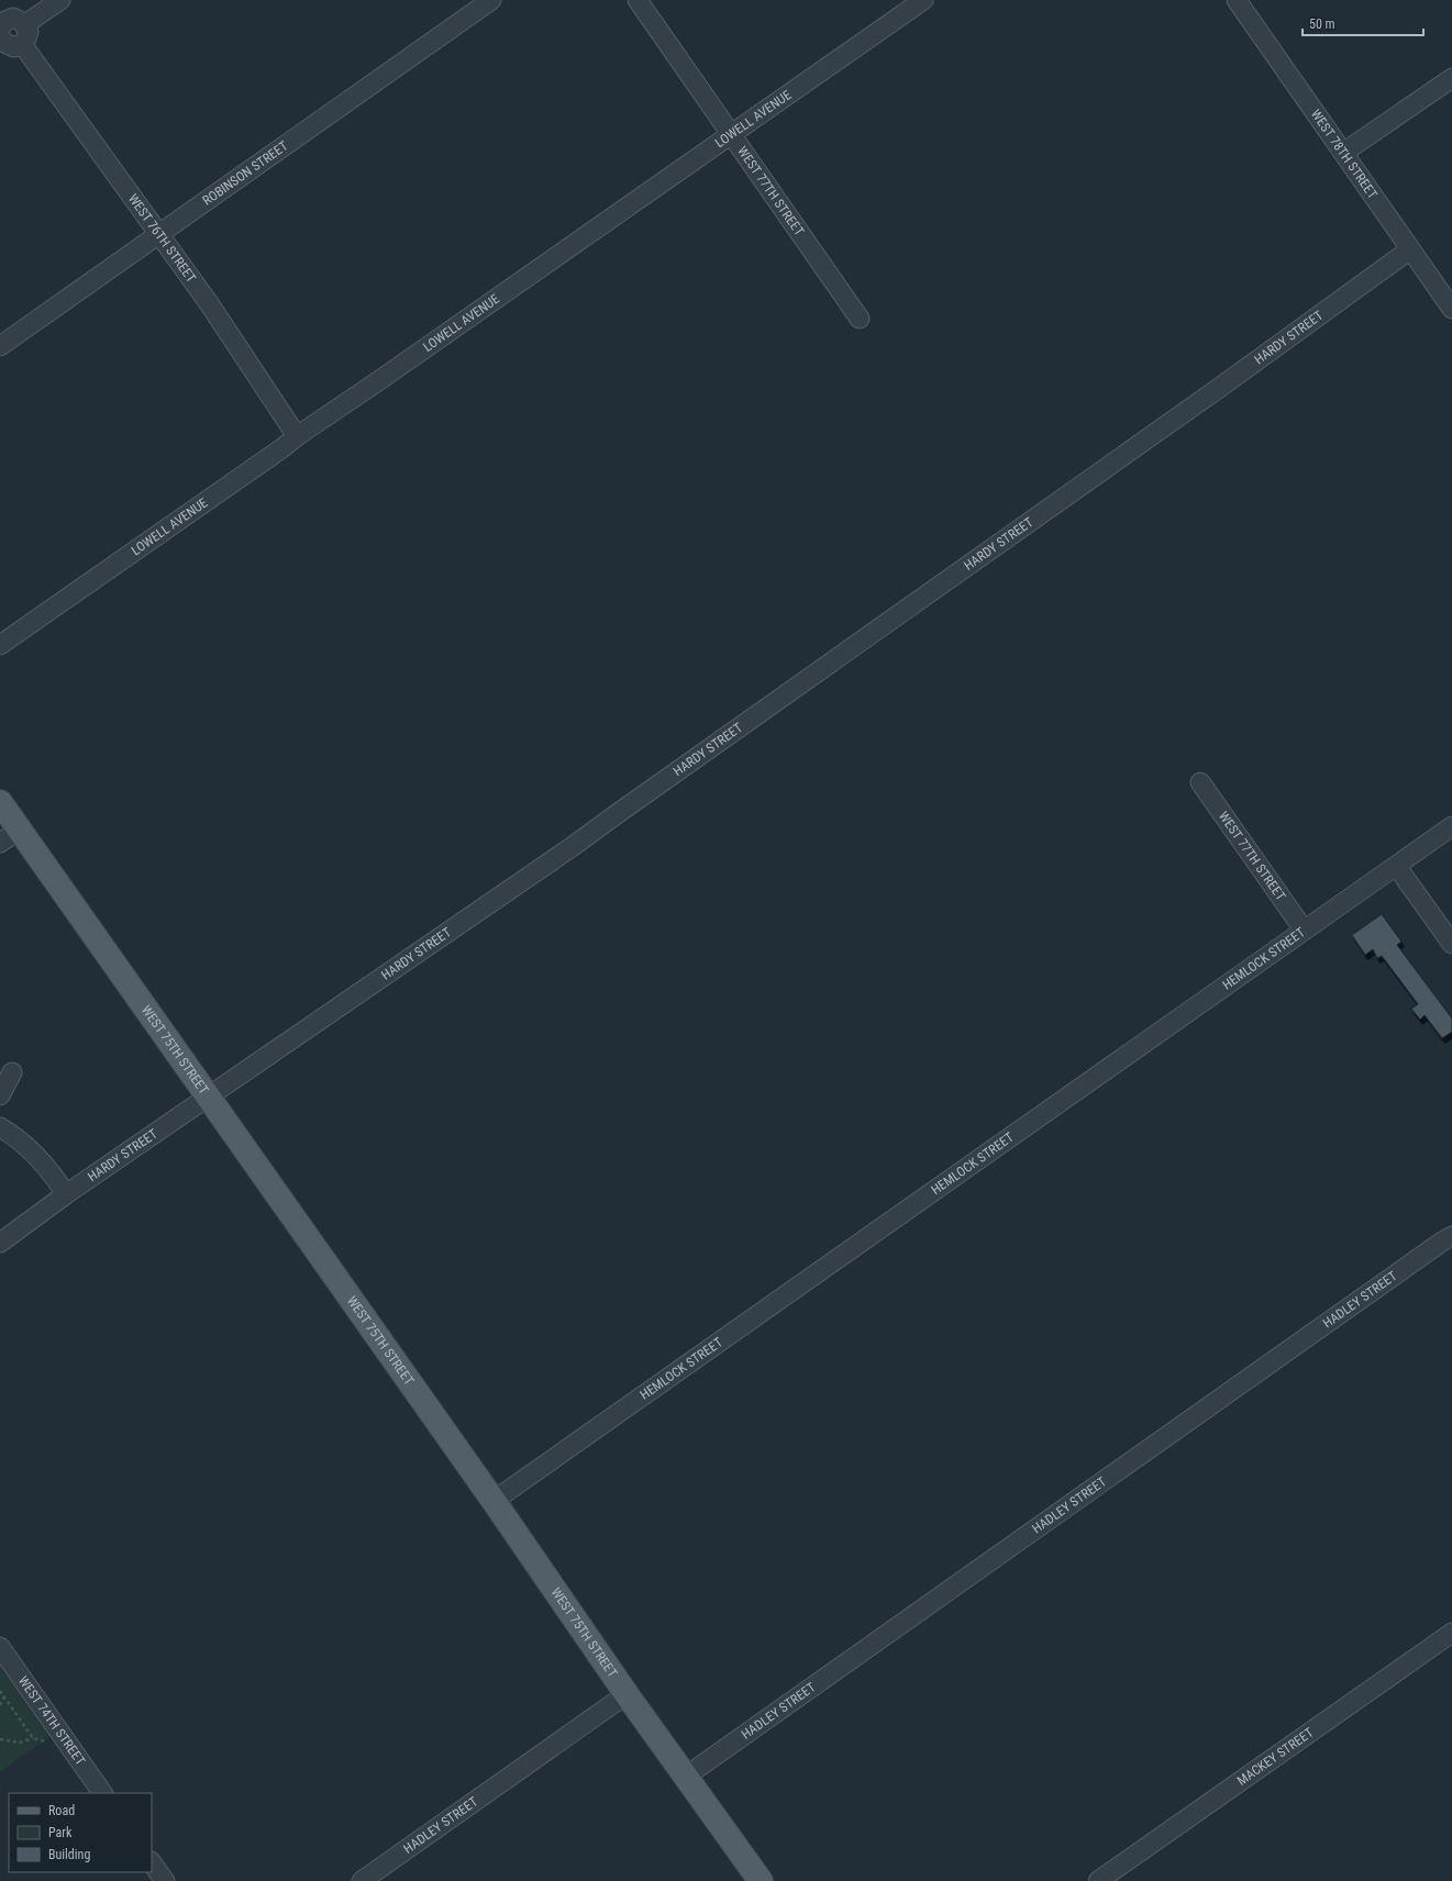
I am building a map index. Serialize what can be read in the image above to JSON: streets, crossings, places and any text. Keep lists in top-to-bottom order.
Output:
{
  "streets": {
    "main road": ["WEST 75TH STREET"],
    "street": [
      "LOWELL AVENUE",
      "WEST 78TH STREET",
      "ROBINSON STREET",
      "WEST 77TH STREET",
      "WEST 76TH STREET",
      "HARDY STREET",
      "HEMLOCK STREET",
      "HADLEY STREET",
      "WEST 74TH STREET",
      "MACKEY STREET"
    ]
  },
  "crossings": [
    ["LOWELL AVENUE", "WEST 77TH STREET"],
    ["LOWELL AVENUE", "WEST 76TH STREET"],
    ["WEST 78TH STREET", "HARDY STREET"],
    ["ROBINSON STREET", "WEST 76TH STREET"],
    ["WEST 77TH STREET", "HEMLOCK STREET"],
    ["HARDY STREET", "WEST 75TH STREET"],
    ["HEMLOCK STREET", "WEST 75TH STREET"],
    ["WEST 75TH STREET", "HADLEY STREET"]
  ],
  "legend": ["Road", "Park", "Building"],
  "scale_bar": "50 m"
}
